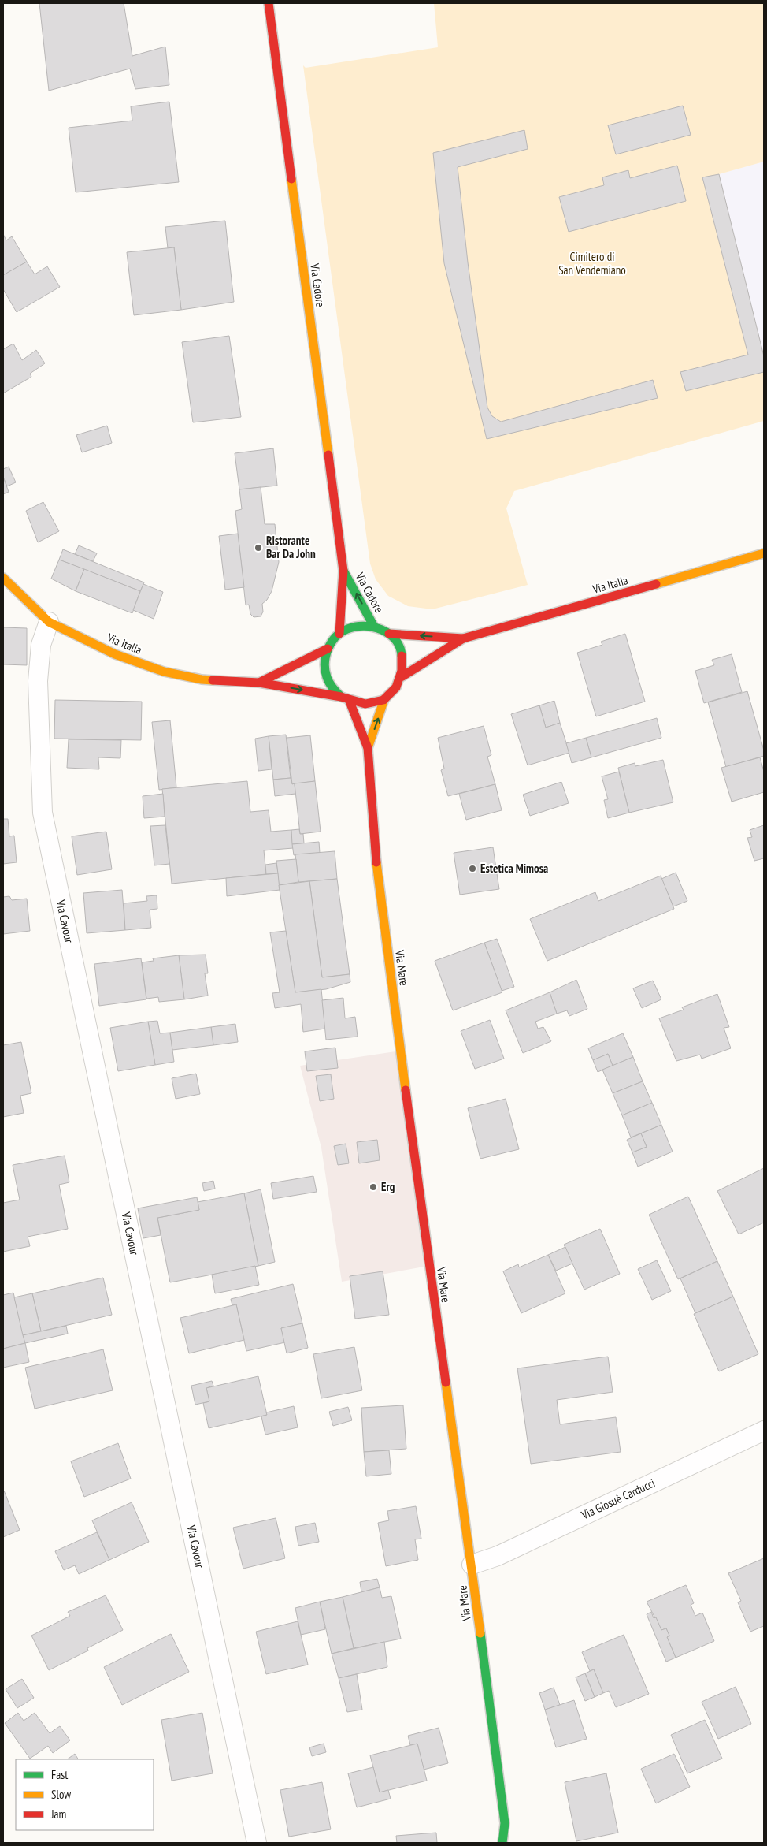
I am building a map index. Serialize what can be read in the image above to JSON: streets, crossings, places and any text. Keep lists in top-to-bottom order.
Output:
{
  "streets": {
    "main road": ["Via Cadore", "Via Italia", "Via Mare"],
    "street": ["Via Cavour", "Via Giosuè Carducci"]
  },
  "crossings": [
    ["Via Cadore", "Via Italia"],
    ["Via Cadore", "Via Mare"],
    ["Via Italia", "Via Cavour"],
    ["Via Italia", "Via Mare"],
    ["Via Mare", "Via Giosuè Carducci"]
  ],
  "parks": ["Cimitero di San Vendemiano"],
  "places": ["Ristorante Bar Da John", "Estetica Mimosa", "Erg"],
  "legend": ["Fast", "Slow", "Jam"]
}
